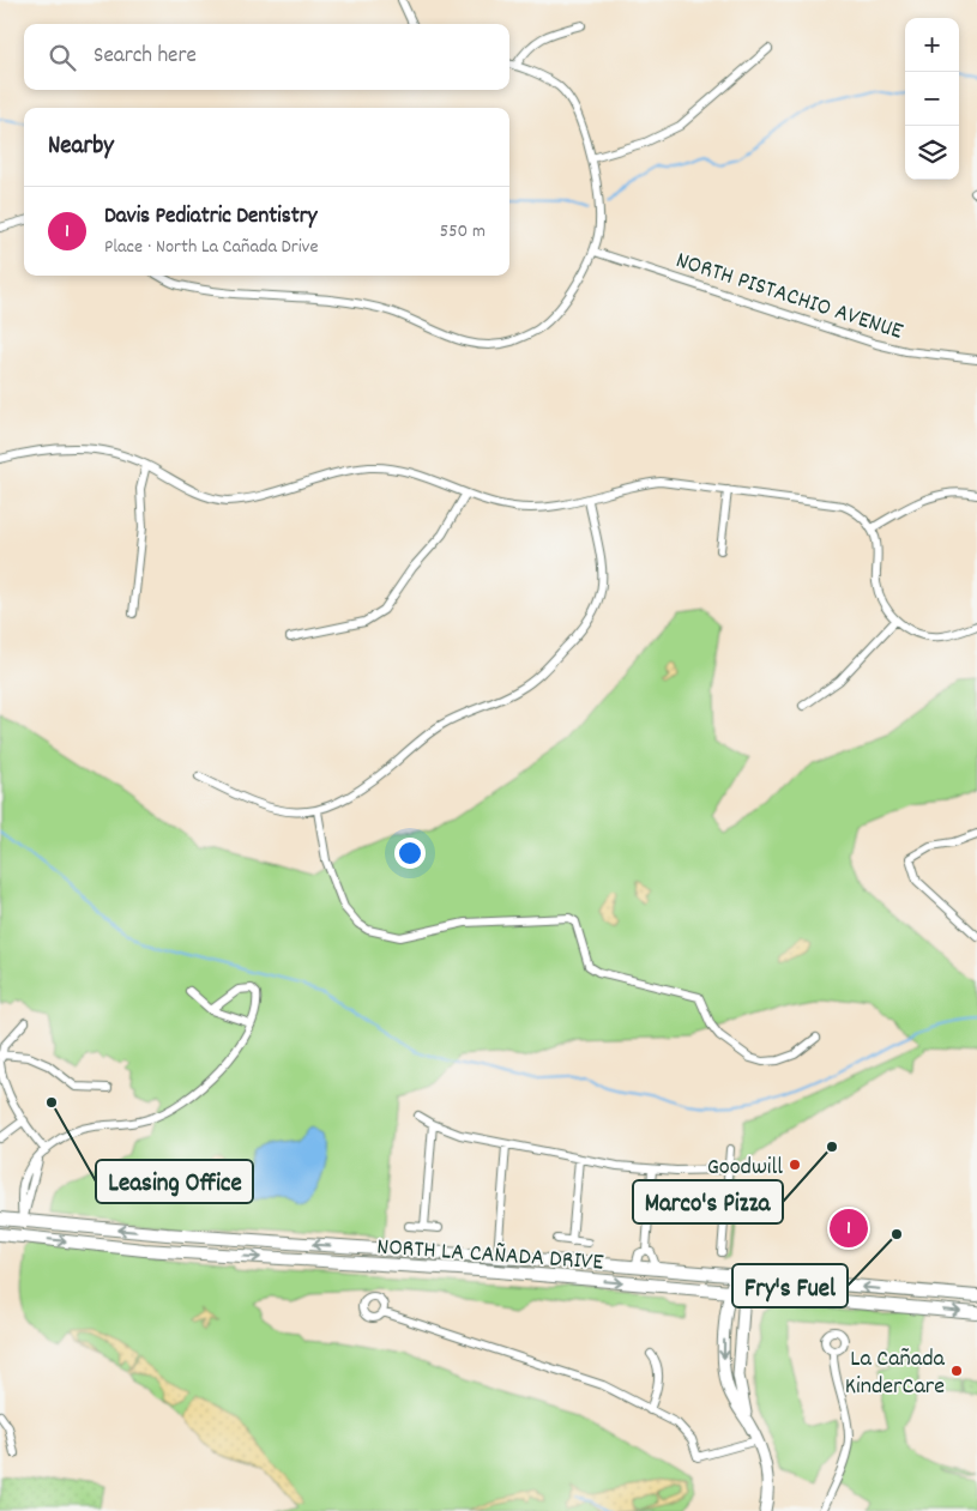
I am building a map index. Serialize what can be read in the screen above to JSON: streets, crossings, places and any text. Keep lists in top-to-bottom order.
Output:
{
  "streets": {
    "main road": ["NORTH LA CAÑADA DRIVE"],
    "street": ["NORTH PISTACHIO AVENUE"]
  },
  "places": [
    "Leasing Office",
    "Marco's Pizza",
    "Goodwill",
    "Fry's Fuel",
    "La Cañada KinderCare"
  ],
  "page": {
    "map_buttons": ["+", "−"],
    "search": "Search here",
    "heading": "Nearby",
    "list": [
      {
        "mark": "1",
        "name": "Davis Pediatric Dentistry",
        "note": "Place · North La Cañada Drive",
        "value": "550 m"
      }
    ],
    "pins": "1"
  }
}
